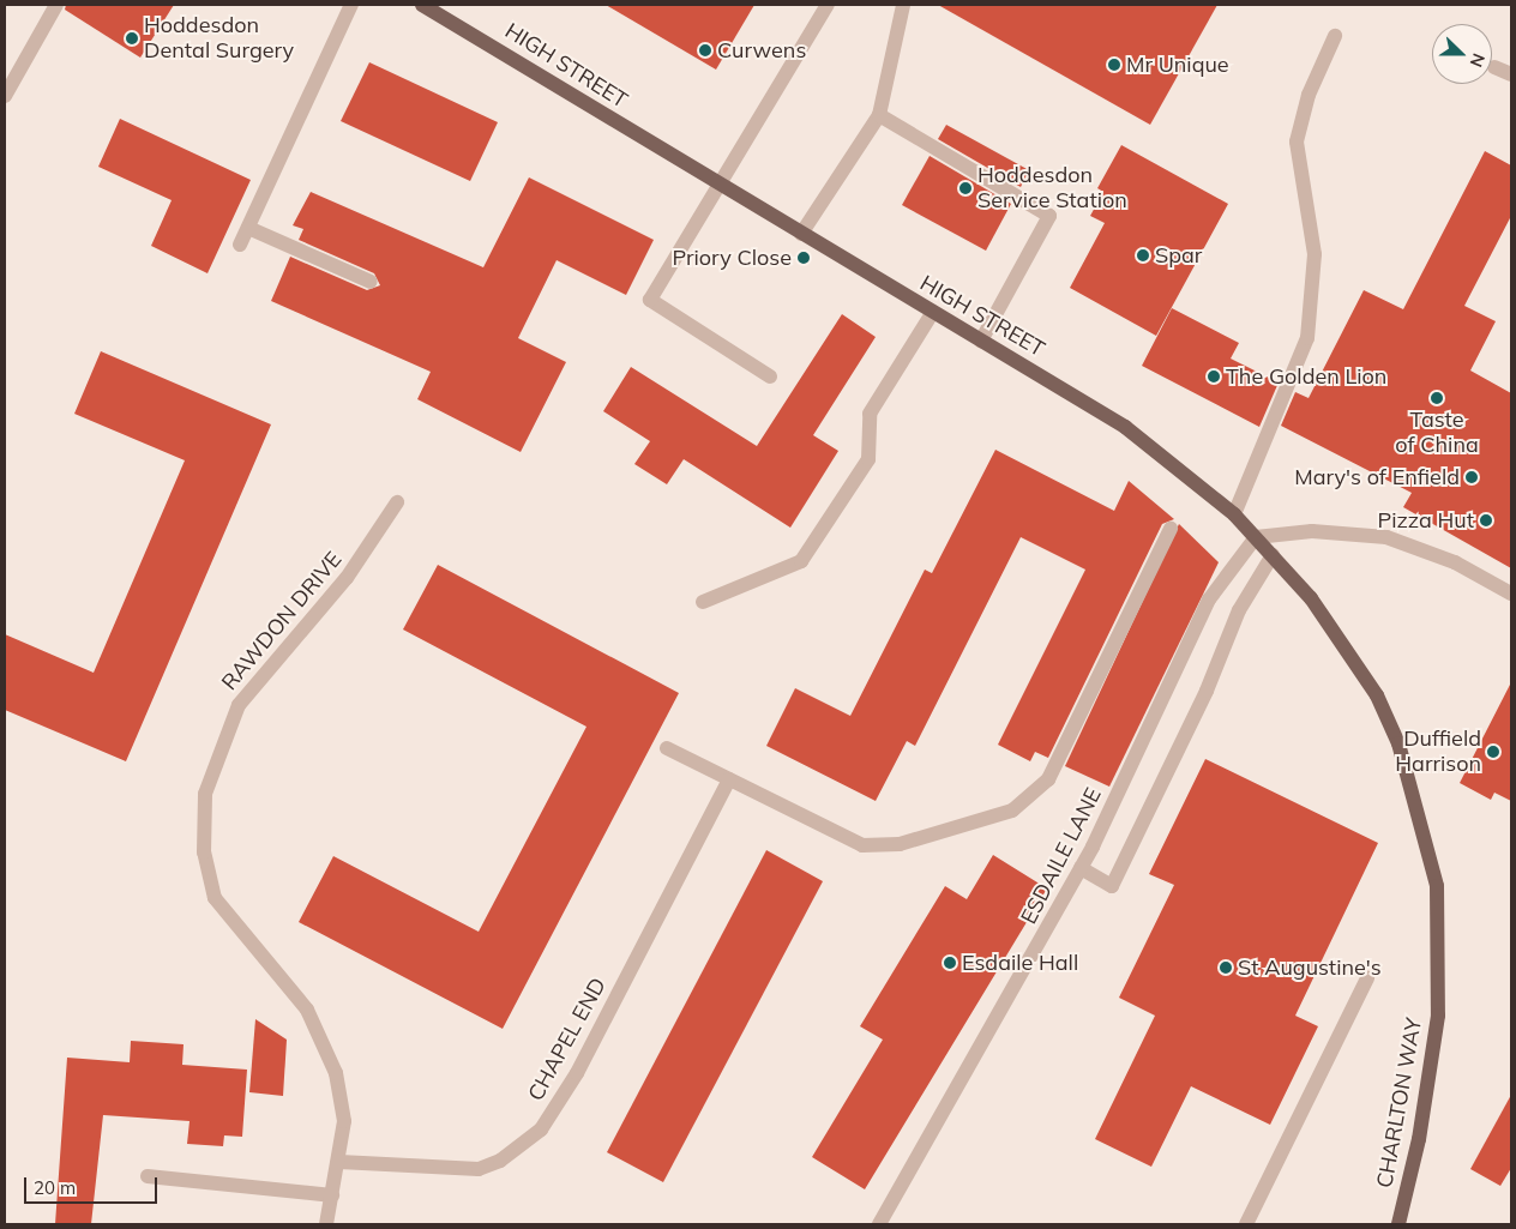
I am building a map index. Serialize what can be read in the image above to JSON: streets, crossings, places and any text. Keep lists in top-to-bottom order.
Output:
{
  "streets": {
    "main road": ["HIGH STREET", "CHARLTON WAY"],
    "street": ["RAWDON DRIVE", "ESDAILE LANE", "CHAPEL END"]
  },
  "crossings": [
    ["HIGH STREET", "ESDAILE LANE"],
    ["HIGH STREET", "CHARLTON WAY"],
    ["RAWDON DRIVE", "CHAPEL END"],
    ["ESDAILE LANE", "CHARLTON WAY"]
  ],
  "places": [
    "Hoddesdon Dental Surgery",
    "Curwens",
    "Mr Unique",
    "Hoddesdon Service Station",
    "Spar",
    "Priory Close",
    "The Golden Lion",
    "Taste of China",
    "Mary's of Enfield",
    "Pizza Hut",
    "Duffield Harrison",
    "Esdaile Hall",
    "St Augustine's"
  ],
  "scale_bar": "20 m",
  "north": "right"
}
